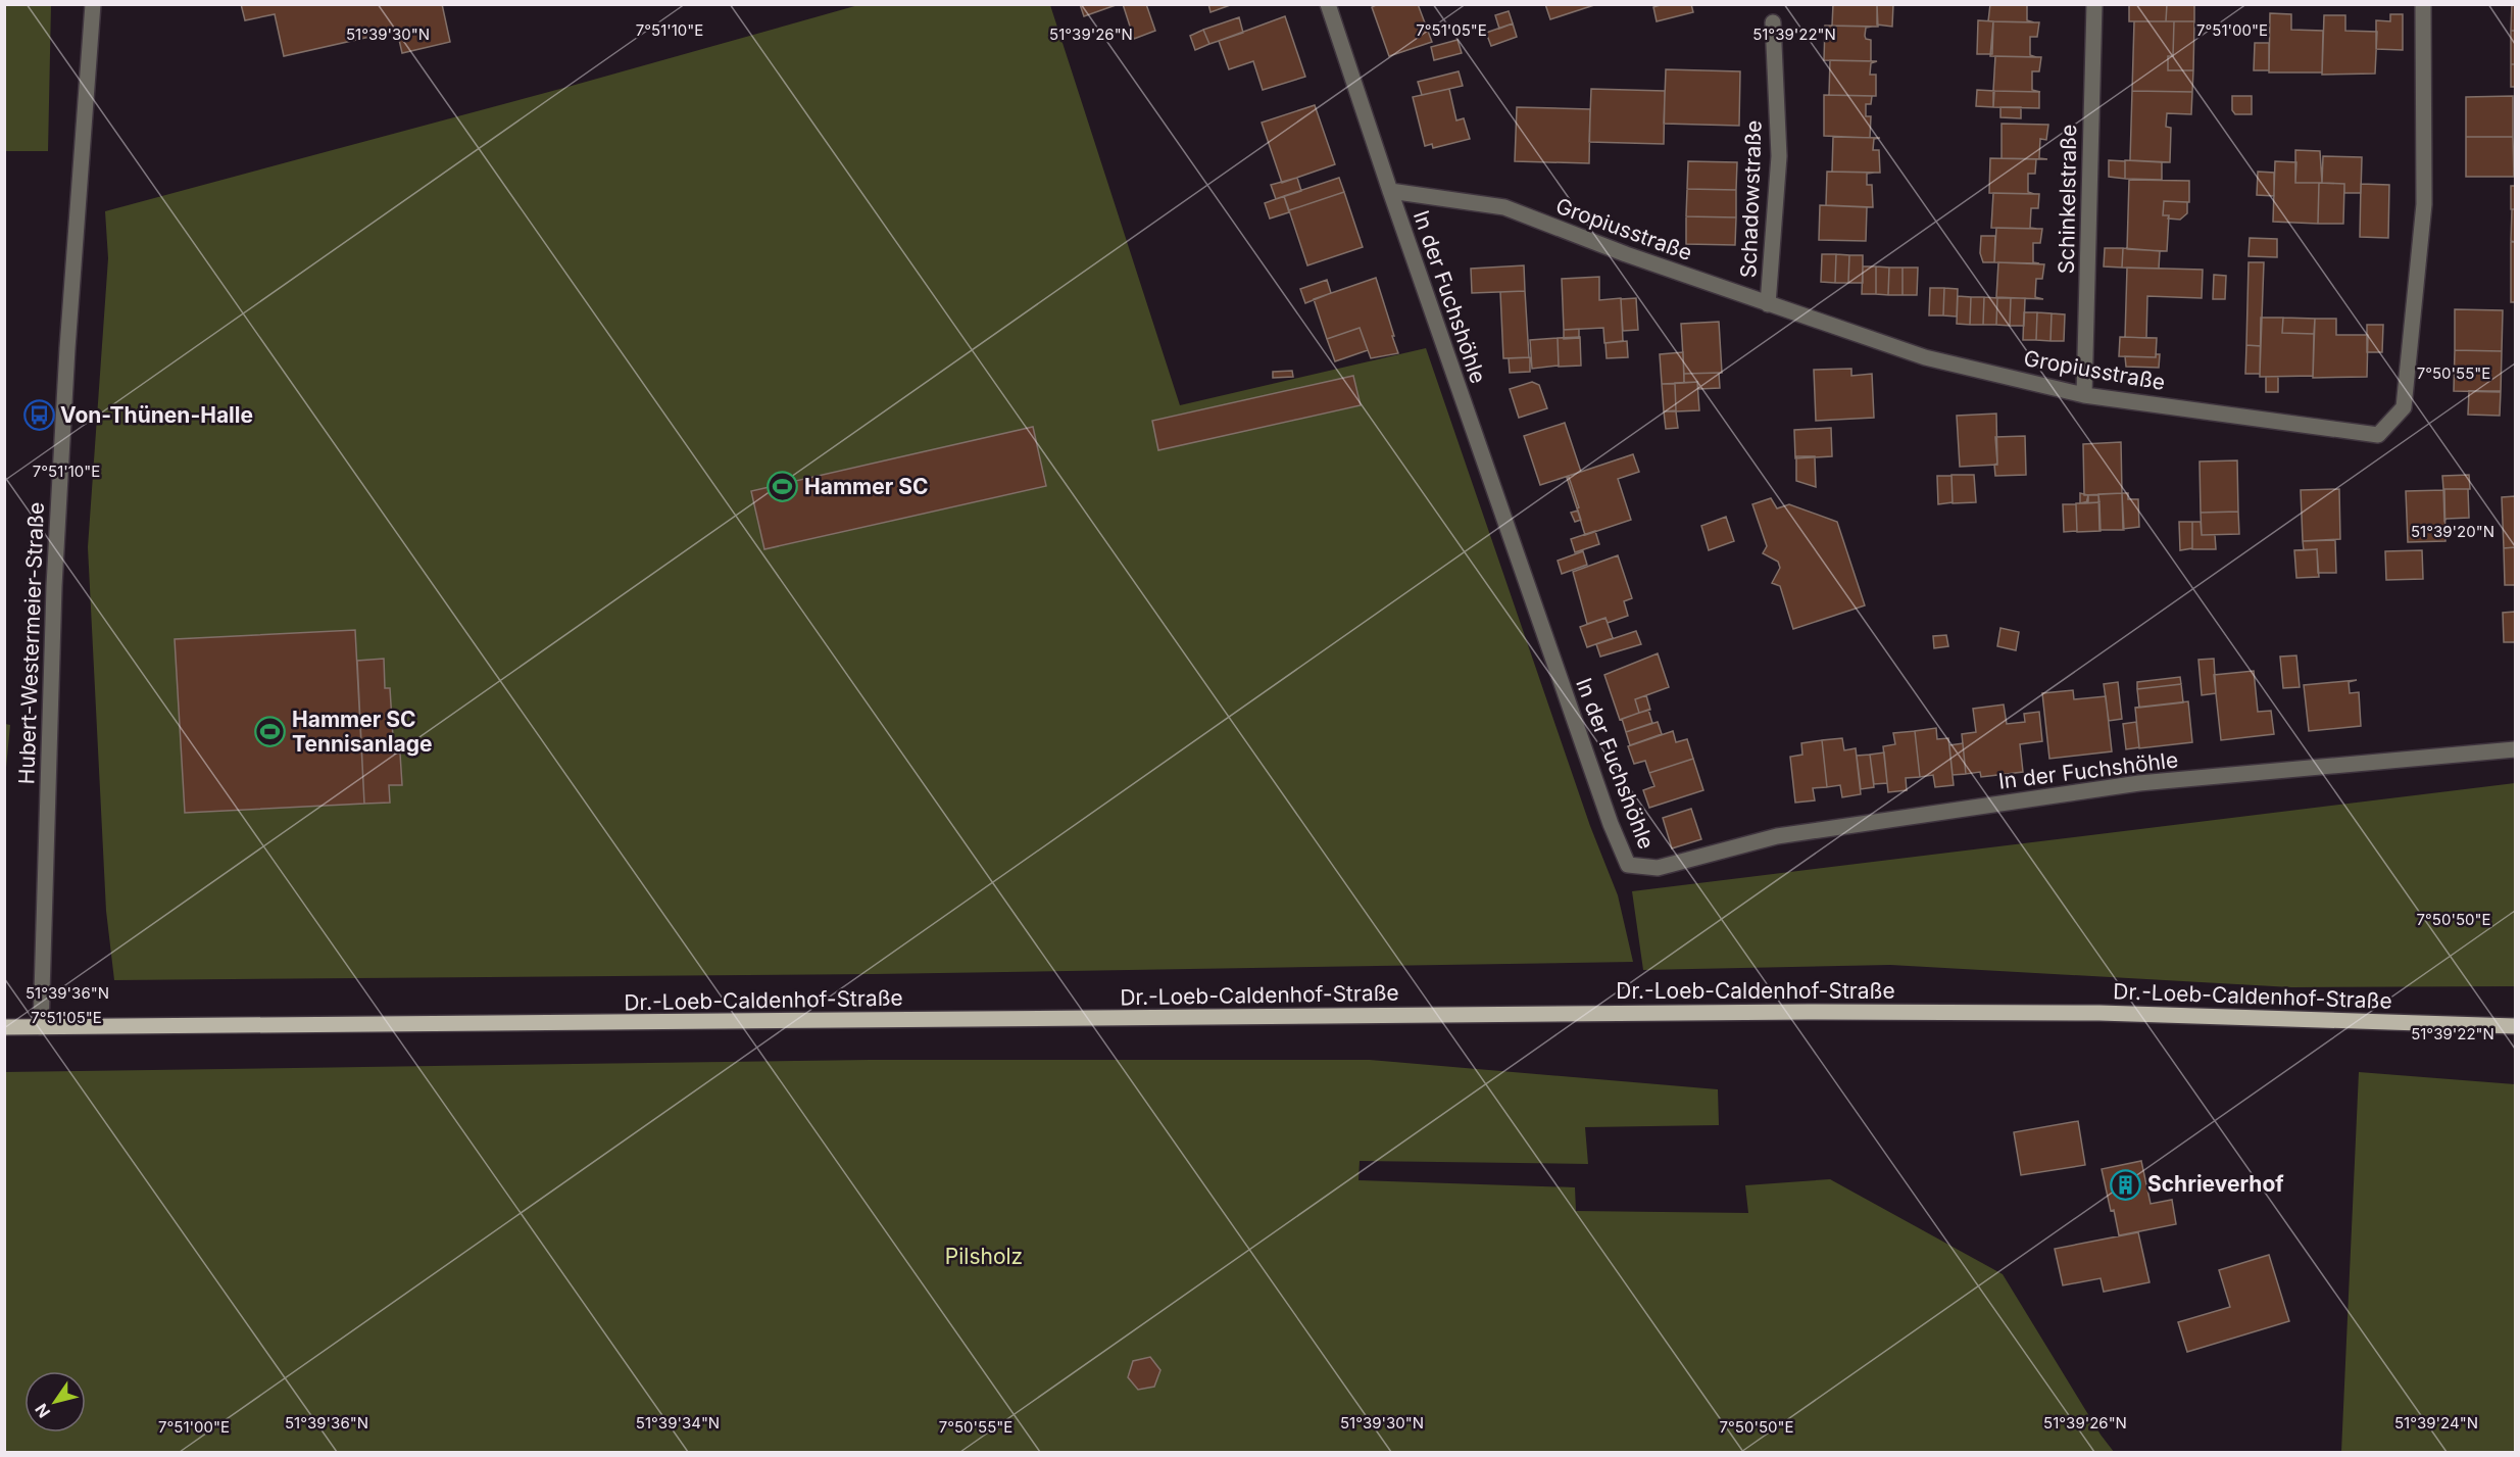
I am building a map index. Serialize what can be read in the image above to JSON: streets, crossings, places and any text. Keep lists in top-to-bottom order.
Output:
{
  "streets": {
    "main road": ["Dr.-Loeb-Caldenhof-Straße"],
    "street": [
      "Schadowstraße",
      "Schinkelstraße",
      "Gropiusstraße",
      "In der Fuchshöhle",
      "Hubert-Westermeier-Straße"
    ]
  },
  "crossings": [
    ["Schadowstraße", "Gropiusstraße"],
    ["Schinkelstraße", "Gropiusstraße"],
    ["Gropiusstraße", "In der Fuchshöhle"],
    ["Hubert-Westermeier-Straße", "Dr.-Loeb-Caldenhof-Straße"]
  ],
  "parks": ["Pilsholz"],
  "places": {
    "bus stop": ["Von-Thünen-Halle"],
    "sports": ["Hammer SC", "Hammer SC Tennisanlage"],
    "building": ["Schrieverhof"]
  },
  "north": "bottom left",
  "coordinates": [
    "7°51'10\"E",
    "7°51'05\"E",
    "7°51'00\"E",
    "51°39'26\"N",
    "51°39'30\"N",
    "51°39'22\"N",
    "7°50'55\"E",
    "51°39'20\"N",
    "7°50'50\"E",
    "51°39'36\"N",
    "51°39'34\"N",
    "51°39'24\"N"
  ]
}
